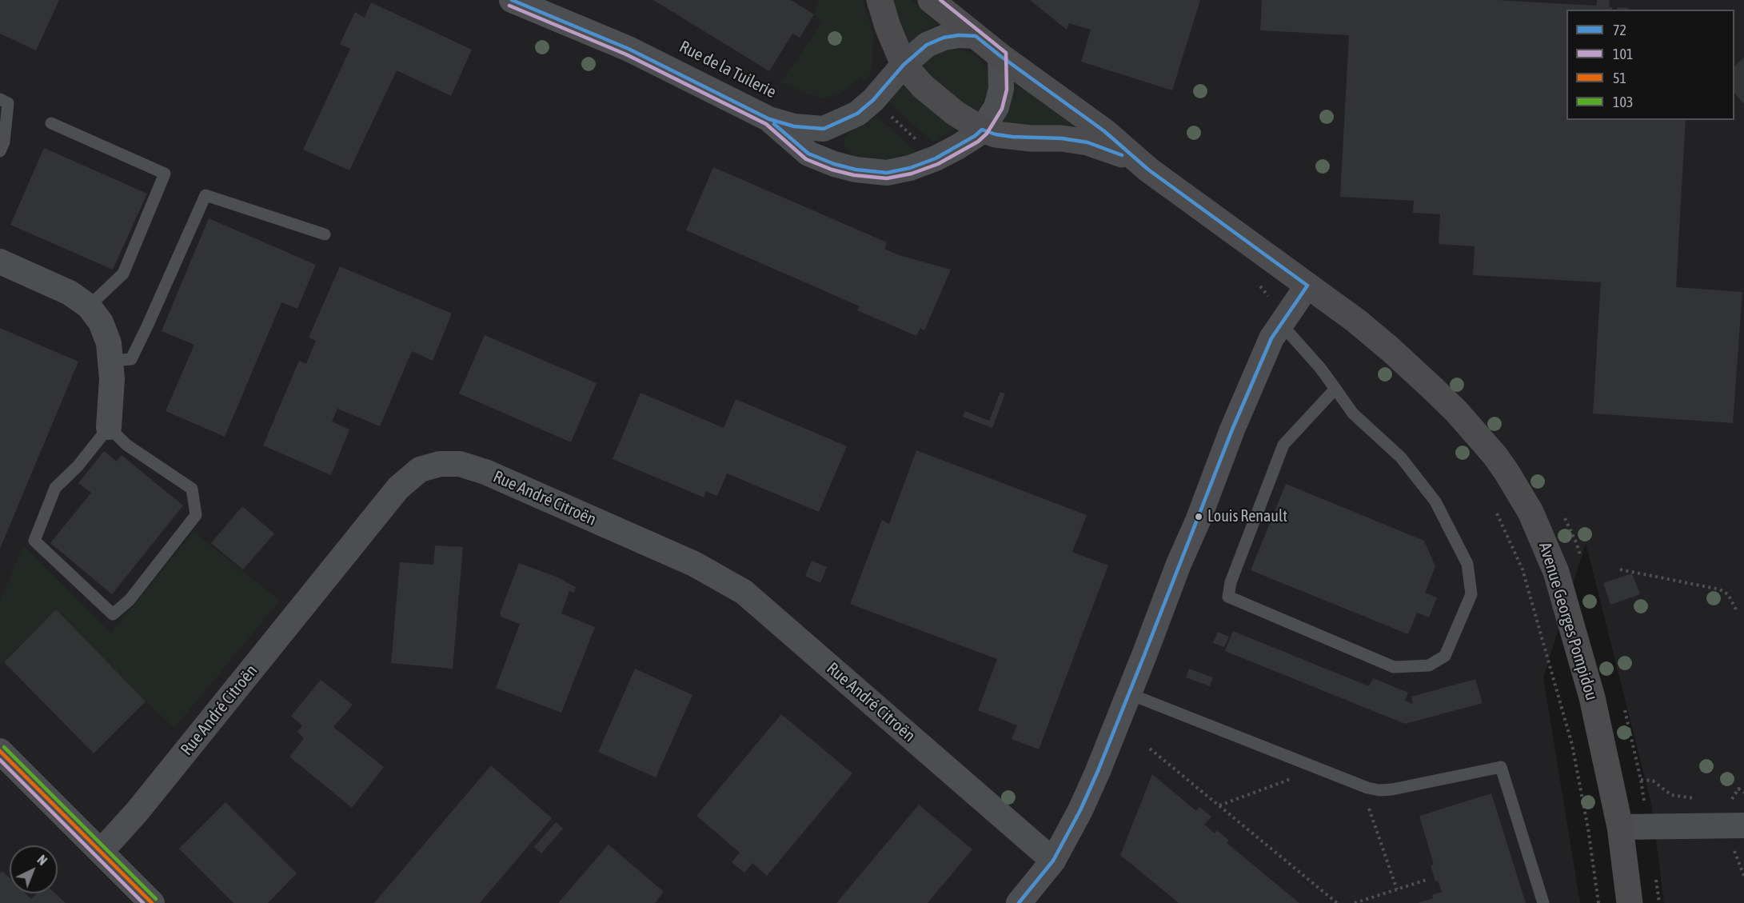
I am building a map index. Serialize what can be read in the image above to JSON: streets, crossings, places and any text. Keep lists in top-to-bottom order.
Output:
{
  "streets": {
    "main road": ["Avenue Georges Pompidou"],
    "street": ["Rue de la Tuilerie", "Rue André Citroën"]
  },
  "crossings": [
    ["Rue de la Tuilerie", "Avenue Georges Pompidou"]
  ],
  "places": ["Louis Renault"],
  "lines": [
    "transit line 72",
    "transit line 101",
    "transit line 103",
    "transit line 51"
  ],
  "legend": [
    "72",
    "101",
    "51",
    "103"
  ],
  "north": "top right"
}
